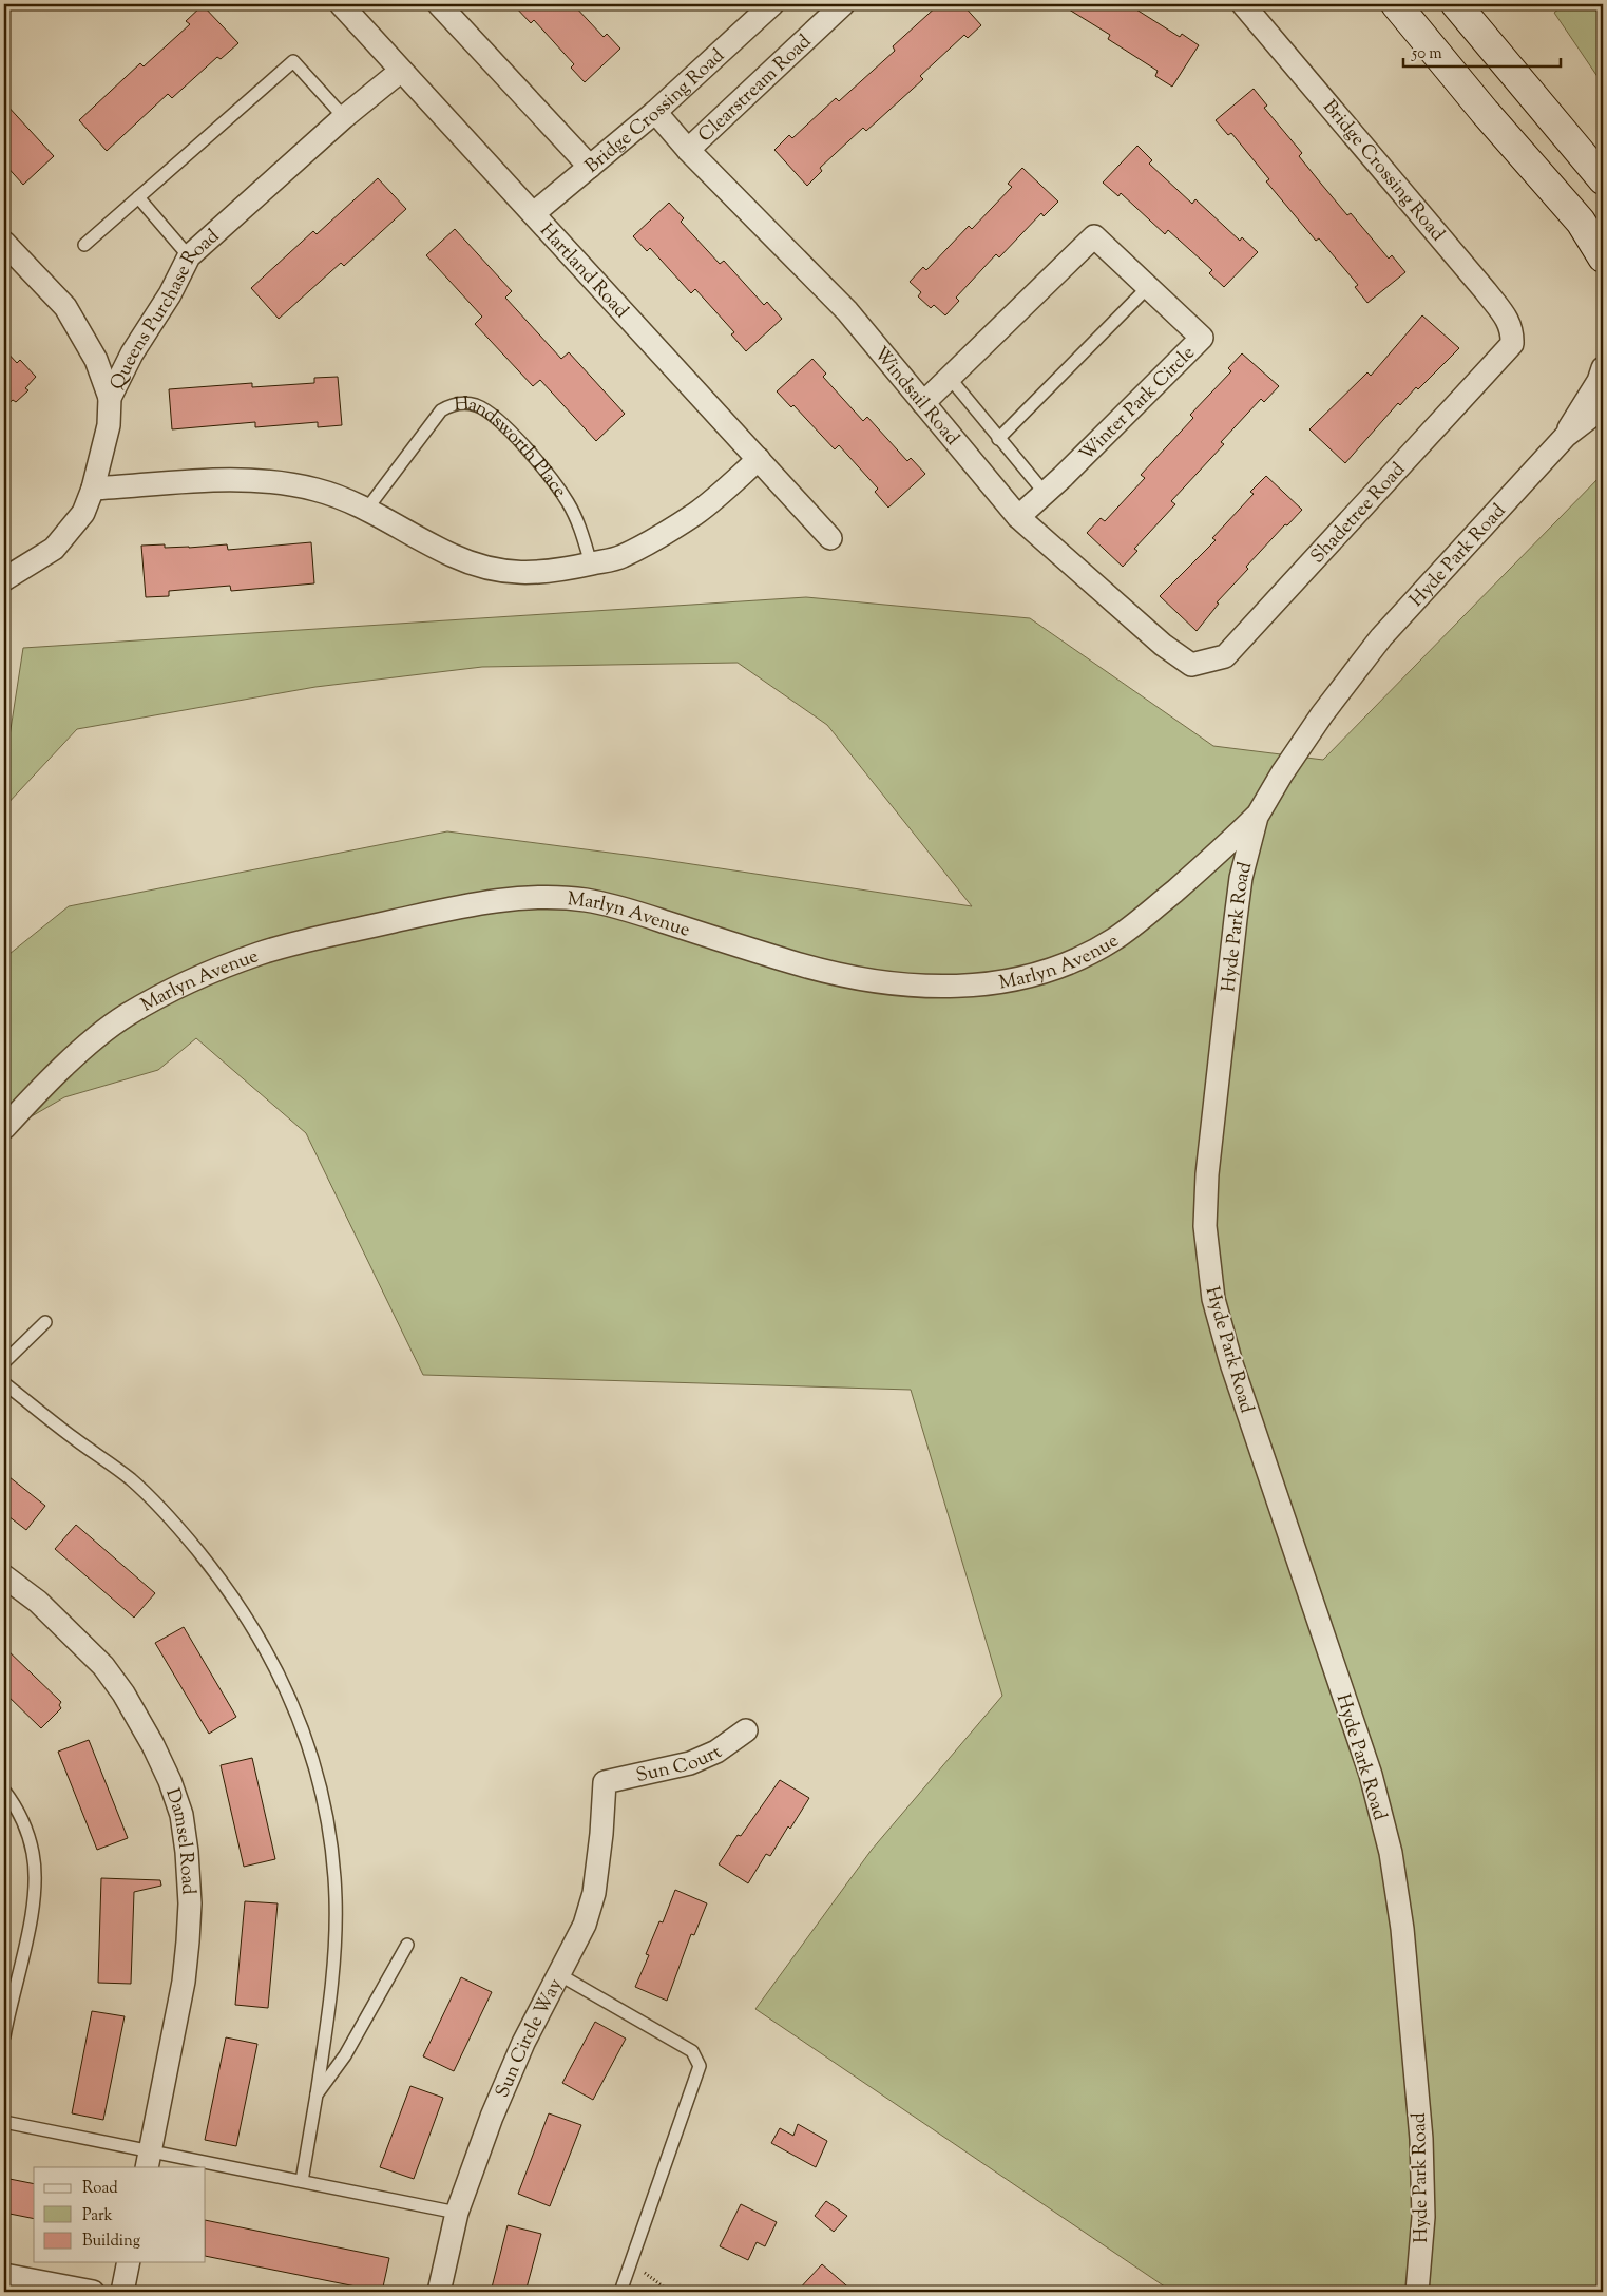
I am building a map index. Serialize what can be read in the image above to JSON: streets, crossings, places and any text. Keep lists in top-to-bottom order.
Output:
{
  "streets": {
    "street": [
      "Clearstream Road",
      "Bridge Crossing Road",
      "Hartland Road",
      "Queens Purchase Road",
      "Windsail Road",
      "Winter Park Circle",
      "Shadetree Road",
      "Hyde Park Road",
      "Marlyn Avenue",
      "Sun Court",
      "Damsel Road",
      "Sun Circle Way"
    ],
    "lane": ["Handsworth Place"]
  },
  "crossings": [
    ["Clearstream Road", "Windsail Road"],
    ["Bridge Crossing Road", "Hartland Road"],
    ["Bridge Crossing Road", "Windsail Road"],
    ["Bridge Crossing Road", "Shadetree Road"],
    ["Hartland Road", "Queens Purchase Road"],
    ["Windsail Road", "Winter Park Circle"],
    ["Windsail Road", "Shadetree Road"],
    ["Hyde Park Road", "Marlyn Avenue"],
    ["Sun Court", "Sun Circle Way"]
  ],
  "legend": ["Road", "Park", "Building"],
  "scale_bar": "50 m"
}
